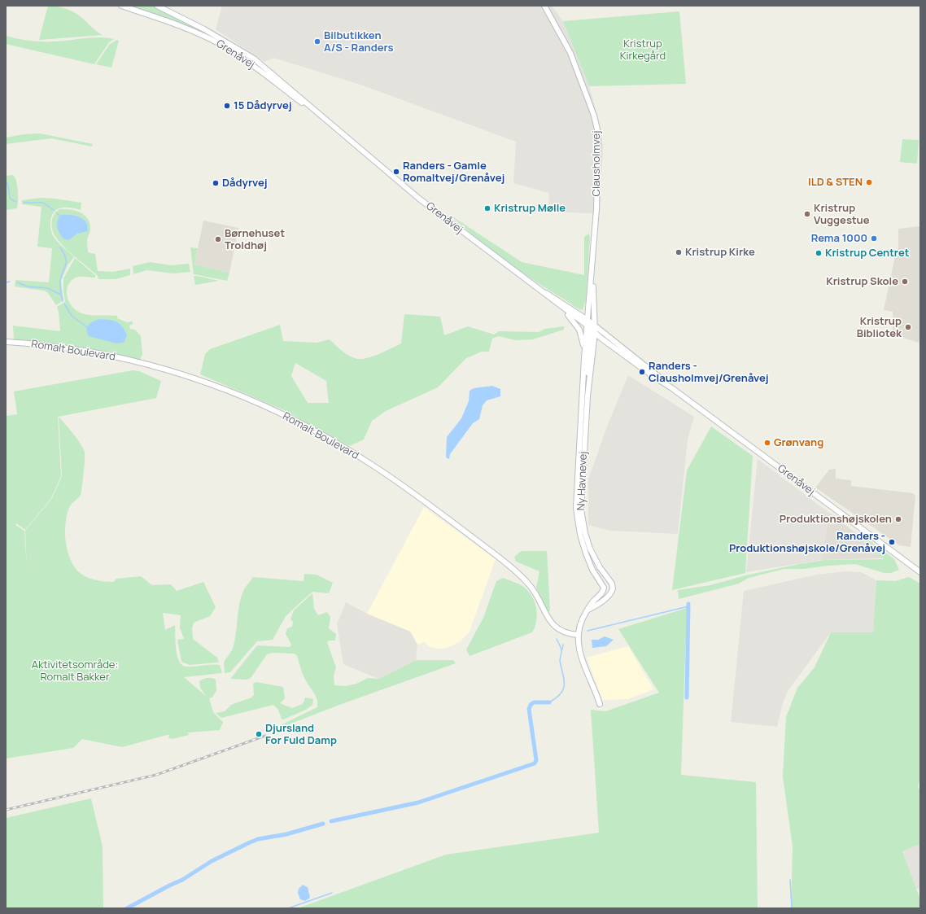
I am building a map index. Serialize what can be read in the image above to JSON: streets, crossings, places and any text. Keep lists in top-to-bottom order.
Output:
{
  "streets": {
    "street": [
      "Grenåvej",
      "Clausholmvej",
      "Romalt Boulevard",
      "Ny Havnevej"
    ]
  },
  "crossings": [
    ["Grenåvej", "Clausholmvej"],
    ["Grenåvej", "Ny Havnevej"],
    ["Clausholmvej", "Ny Havnevej"],
    ["Romalt Boulevard", "Ny Havnevej"]
  ],
  "parks": ["Kristrup Kirkegård", "Aktivitetsområde: Romalt Bakker"],
  "places": [
    "Bilbutikken A/S - Randers",
    "15 Dådyrvej",
    "Randers - Gamle Romaltvej/Grenåvej",
    "ILD & STEN",
    "Dådyrvej",
    "Kristrup Mølle",
    "Kristrup Vuggestue",
    "Rema 1000",
    "Børnehuset Troldhøj",
    "Kristrup Kirke",
    "Kristrup Centret",
    "Kristrup Skole",
    "Kristrup Bibliotek",
    "Randers - Clausholmvej/Grenåvej",
    "Grønvang",
    "Produktionshøjskolen",
    "Randers - Produktionshøjskole/Grenåvej",
    "Djursland For Fuld Damp"
  ]
}
